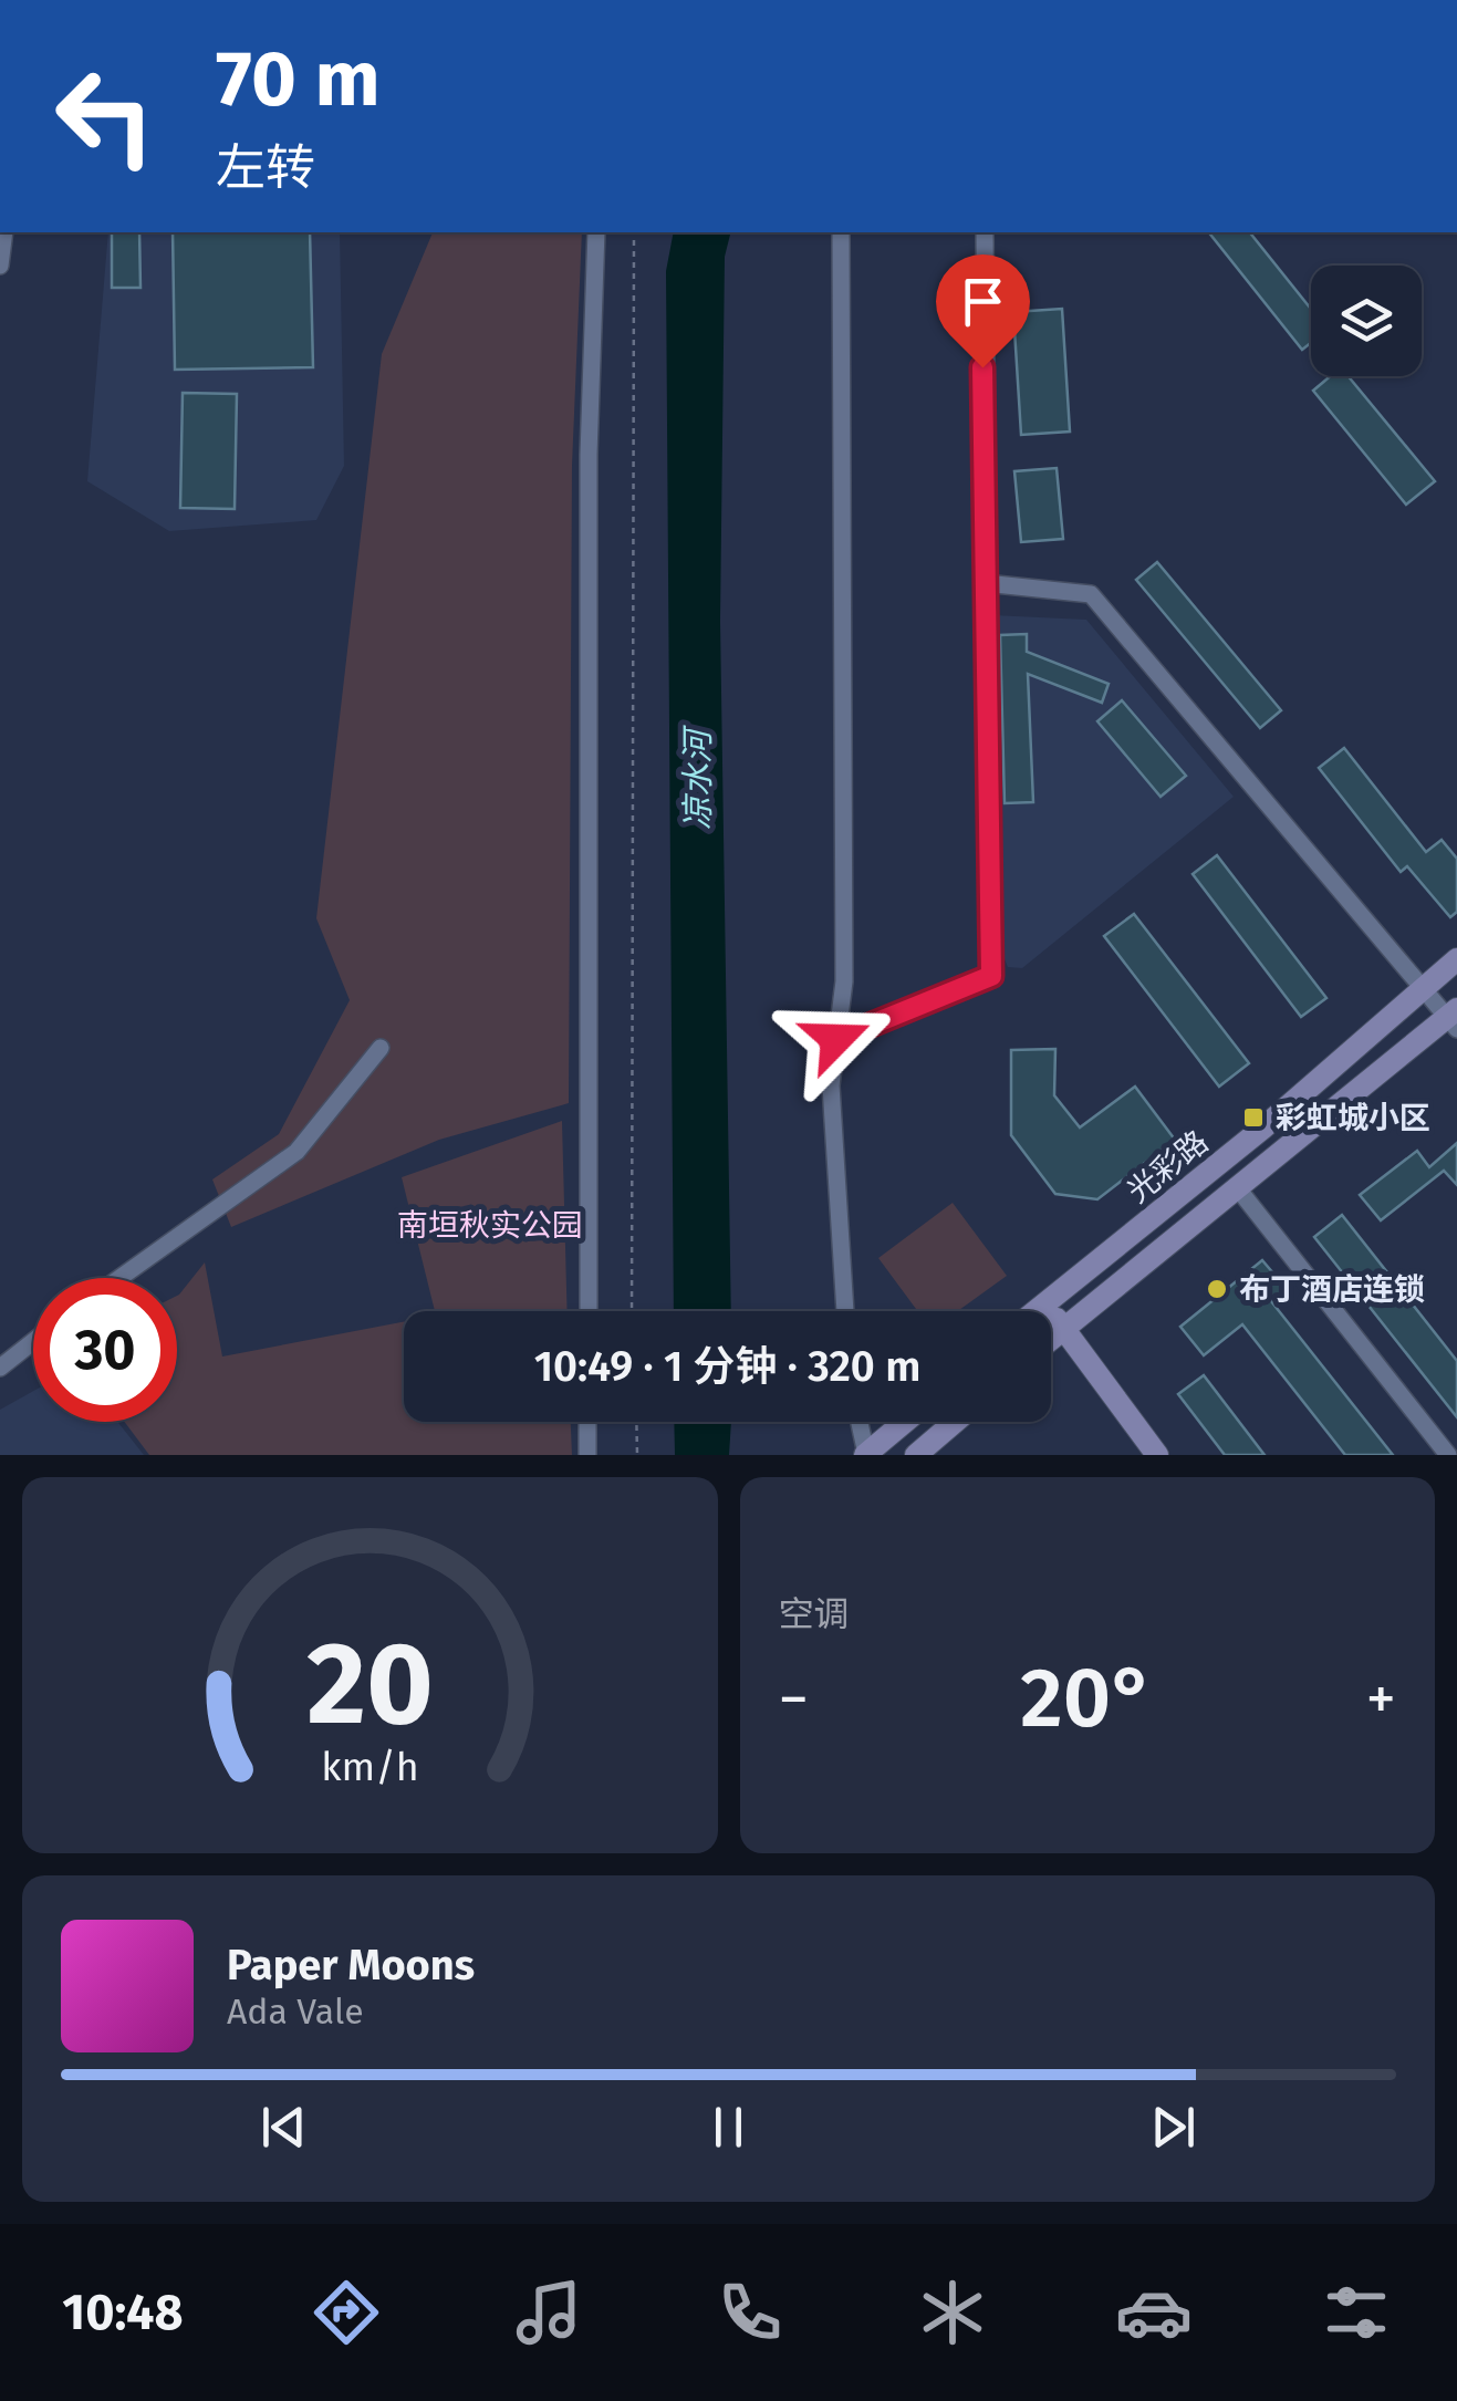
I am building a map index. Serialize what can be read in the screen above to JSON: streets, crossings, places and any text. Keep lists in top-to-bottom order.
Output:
{
  "streets": {
    "main road": ["光彩路"]
  },
  "water": ["凉水河"],
  "parks": ["南垣秋实公园"],
  "places": {
    "transit": ["彩虹城小区"],
    "other": ["布丁酒店连锁"]
  },
  "page": {
    "turn": ["70 m", "左转"],
    "limit": "30",
    "trip": "10:49 · 1 分钟 · 320 m",
    "tile": "空调",
    "heat": ["−", "20°", "+"],
    "song": ["Paper Moons", "Ada Vale"],
    "tabs": "10:48",
    "gauge": ["20", "km/h"]
  }
}
